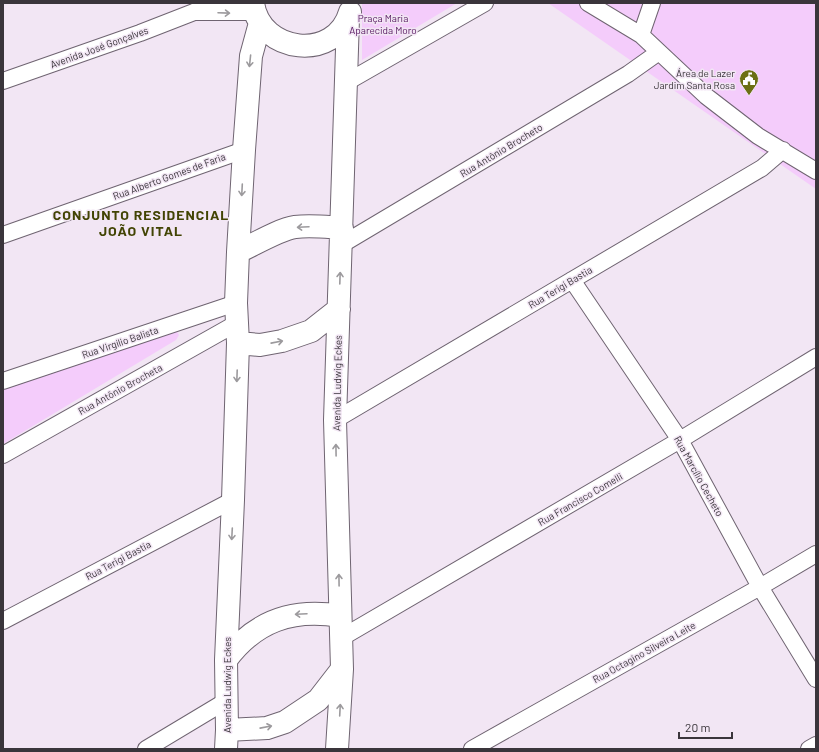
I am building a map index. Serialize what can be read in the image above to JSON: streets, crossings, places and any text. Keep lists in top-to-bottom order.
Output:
{
  "streets": {
    "main road": ["Avenida Ludwig Eckes"],
    "street": [
      "Avenida José Gonçalves",
      "Rua Antônio Brocheto",
      "Rua Alberto Gomes de Faria",
      "Rua Terigi Bastia",
      "Rua Virgílio Balista",
      "Rua Antônio Brocheta",
      "Rua Marcílio Cecheto",
      "Rua Francisco Comelli",
      "Rua Octagino Silveira Leite"
    ]
  },
  "crossings": [
    ["Avenida José Gonçalves", "Avenida Ludwig Eckes"],
    ["Rua Antônio Brocheto", "Rua Virgílio Balista"],
    ["Rua Antônio Brocheto", "Avenida Ludwig Eckes"],
    ["Rua Antônio Brocheto", "Rua Antônio Brocheta"],
    ["Rua Alberto Gomes de Faria", "Avenida Ludwig Eckes"],
    ["Rua Terigi Bastia", "Avenida Ludwig Eckes"],
    ["Rua Terigi Bastia", "Rua Marcílio Cecheto"],
    ["Rua Virgílio Balista", "Avenida Ludwig Eckes"],
    ["Rua Virgílio Balista", "Rua Antônio Brocheta"],
    ["Avenida Ludwig Eckes", "Rua Antônio Brocheta"],
    ["Avenida Ludwig Eckes", "Rua Francisco Comelli"],
    ["Rua Marcílio Cecheto", "Rua Francisco Comelli"],
    ["Rua Marcílio Cecheto", "Rua Octagino Silveira Leite"]
  ],
  "districts": ["CONJUNTO RESIDENCIAL JOÃO VITAL"],
  "parks": ["Praça Maria Aparecida Moro"],
  "places": {
    "public building": ["Área de Lazer Jardim Santa Rosa"]
  },
  "scale_bar": "20 m"
}
